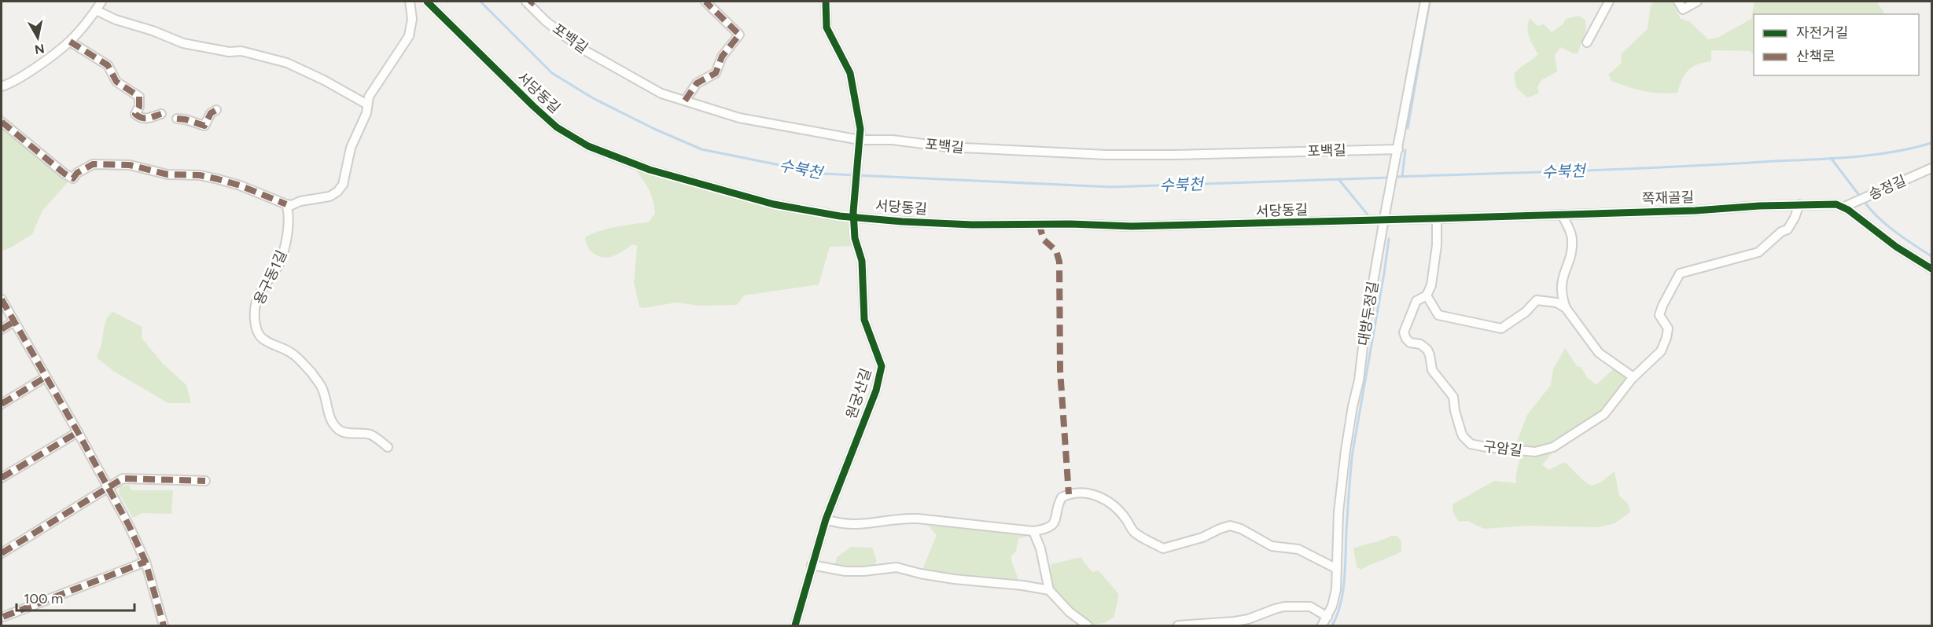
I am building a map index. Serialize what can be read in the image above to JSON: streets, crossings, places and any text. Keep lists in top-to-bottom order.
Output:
{
  "streets": {
    "street": [
      "포백길",
      "서당동길",
      "송정길",
      "쪽재골길",
      "용구동1길",
      "대방두정길",
      "원궁산길",
      "구암길"
    ]
  },
  "crossings": [
    ["포백길", "대방두정길"],
    ["포백길", "원궁산길"],
    ["서당동길", "쪽재골길"],
    ["서당동길", "대방두정길"],
    ["서당동길", "원궁산길"],
    ["송정길", "쪽재골길"],
    ["쪽재골길", "대방두정길"],
    ["쪽재골길", "구암길"]
  ],
  "water": ["수북천"],
  "legend": ["자전거길", "산책로"],
  "scale_bar": "100 m",
  "north": "bottom"
}
